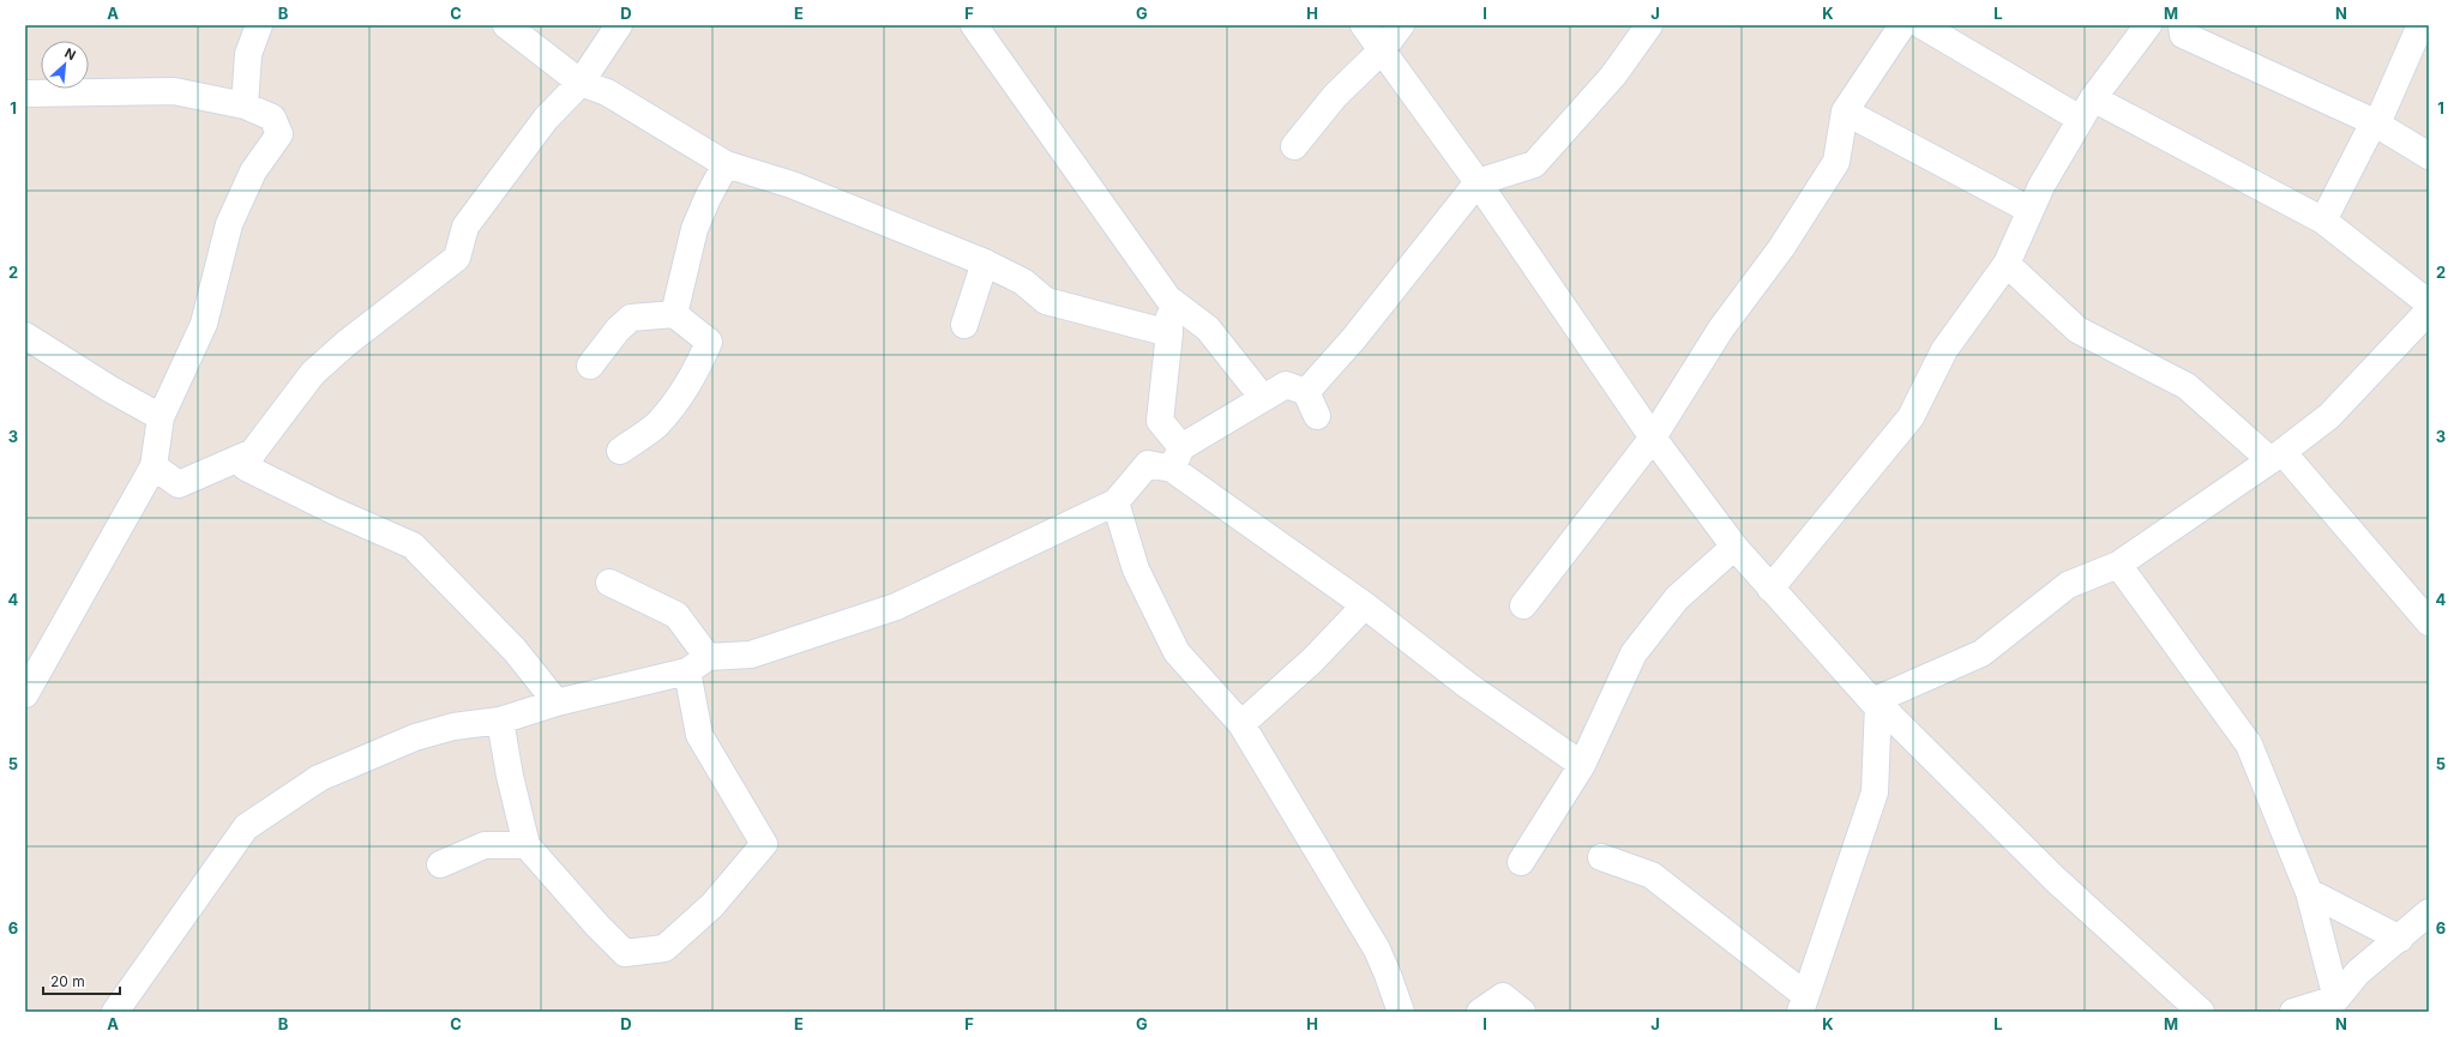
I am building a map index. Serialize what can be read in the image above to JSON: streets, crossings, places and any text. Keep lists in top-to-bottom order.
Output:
{
  "scale_bar": "20 m",
  "north": "top right",
  "grid": {
    "columns": [
      "A",
      "B",
      "C",
      "D",
      "E",
      "F",
      "G",
      "H",
      "I",
      "J",
      "K",
      "L",
      "M",
      "N"
    ],
    "rows": [
      "1",
      "2",
      "3",
      "4",
      "5",
      "6"
    ]
  }
}
